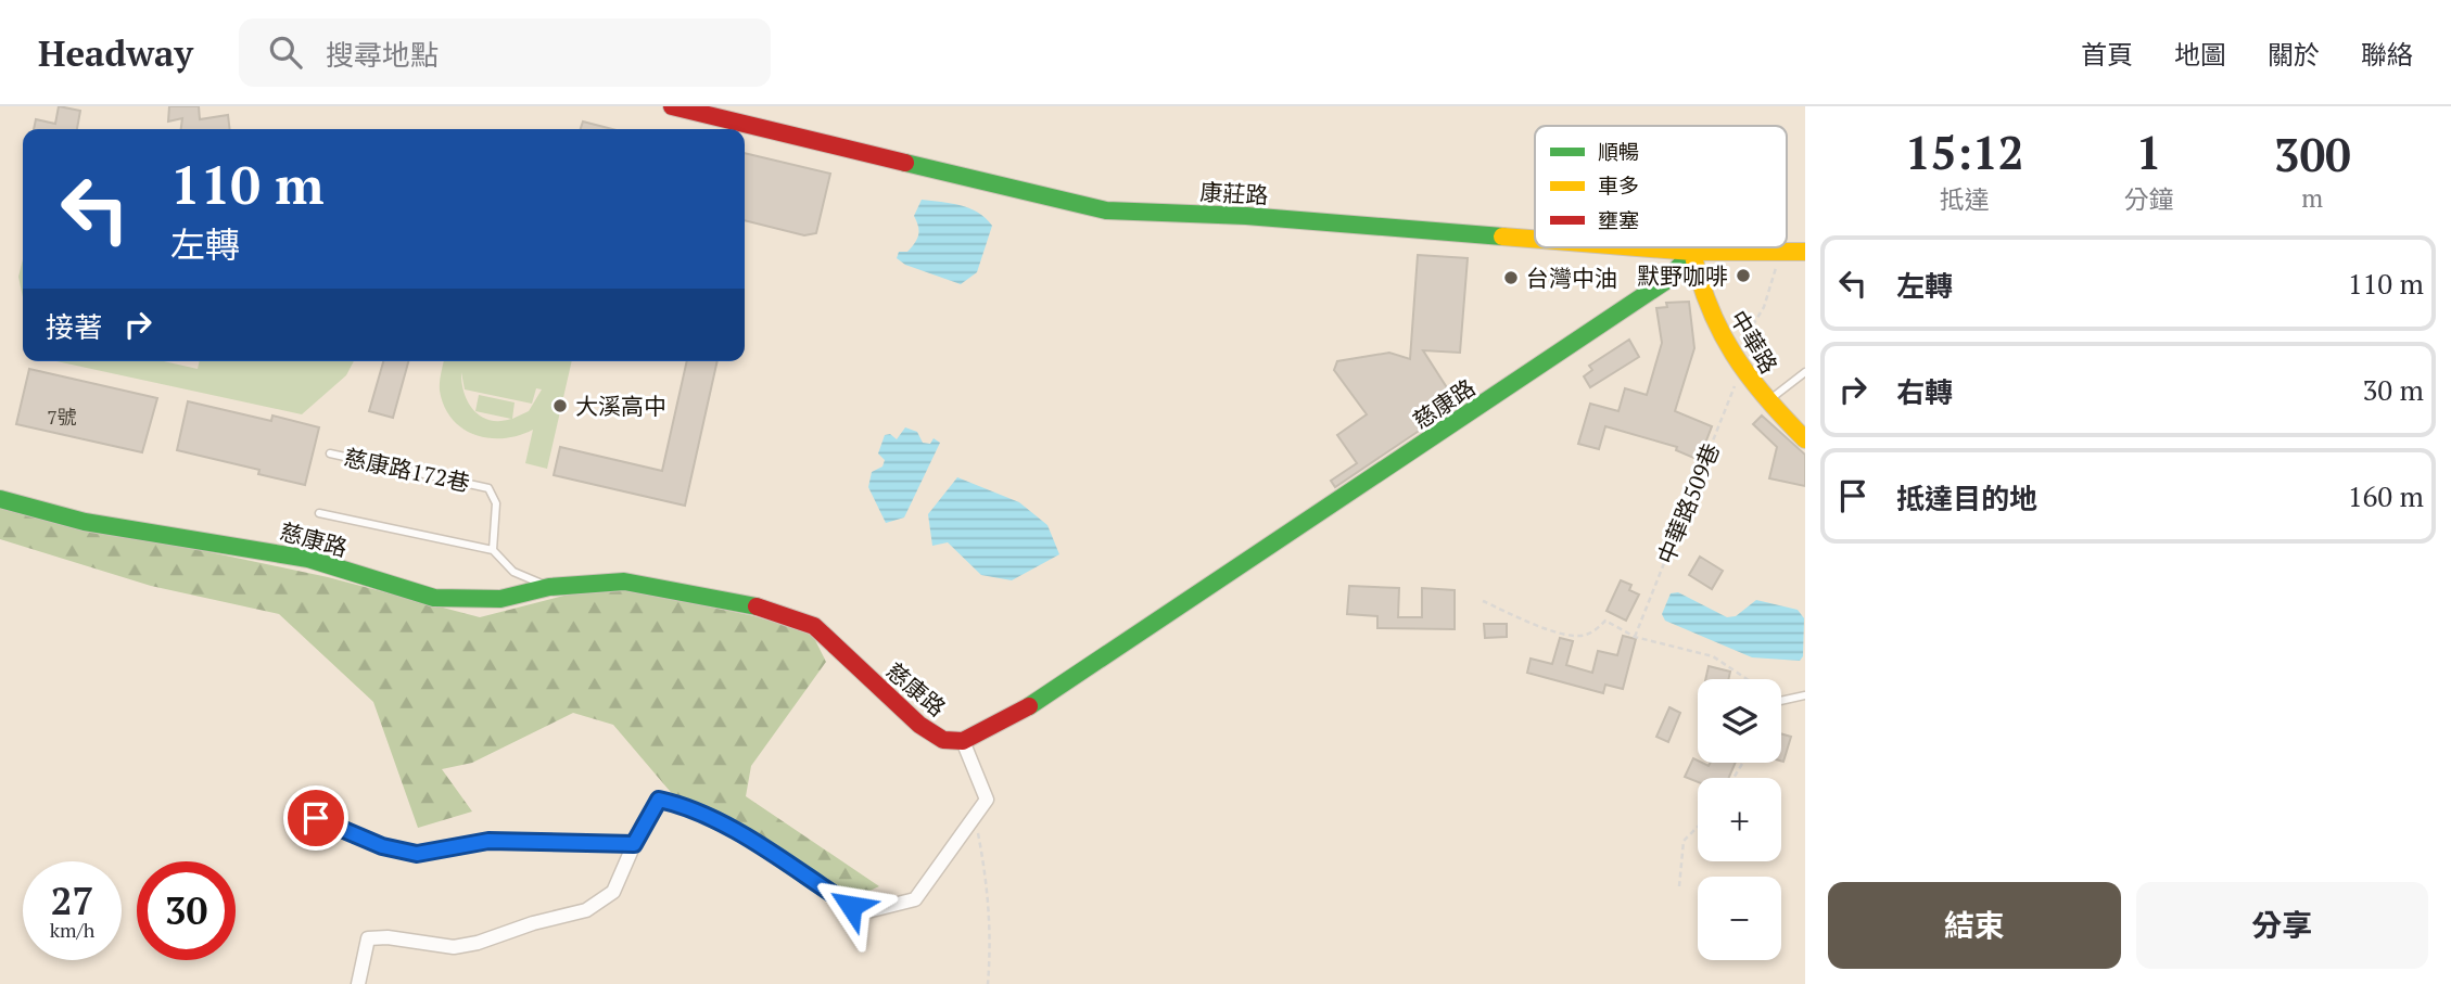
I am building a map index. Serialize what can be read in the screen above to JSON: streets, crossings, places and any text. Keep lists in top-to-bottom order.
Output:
{
  "streets": {
    "street": ["康莊路", "中華路", "慈康路"],
    "lane": ["慈康路172巷"],
    "path": ["中華路509巷"]
  },
  "crossings": [
    ["康莊路", "中華路"],
    ["康莊路", "慈康路"],
    ["康莊路", "中華路509巷"],
    ["中華路", "慈康路"],
    ["中華路", "中華路509巷"]
  ],
  "places": ["默野咖啡", "台灣中油", "大溪高中"],
  "house_numbers": ["7號"],
  "legend": ["順暢", "車多", "壅塞"],
  "page": {
    "header": "Headway",
    "search": "搜尋地點",
    "nav": [
      "首頁",
      "地圖",
      "關於",
      "聯絡"
    ],
    "eta": [
      "15:12",
      "抵達",
      "1",
      "分鐘",
      "300",
      "m"
    ],
    "turn": ["110 m", "左轉"],
    "list": [
      {
        "name": "左轉",
        "value": "110 m"
      },
      {
        "name": "右轉",
        "value": "30 m"
      },
      {
        "name": "抵達目的地",
        "value": "160 m"
      }
    ],
    "then": "接著",
    "map_buttons": ["+", "−"],
    "speed": "27 km/h",
    "limit": "30",
    "buttons": ["結束", "分享"]
  }
}
